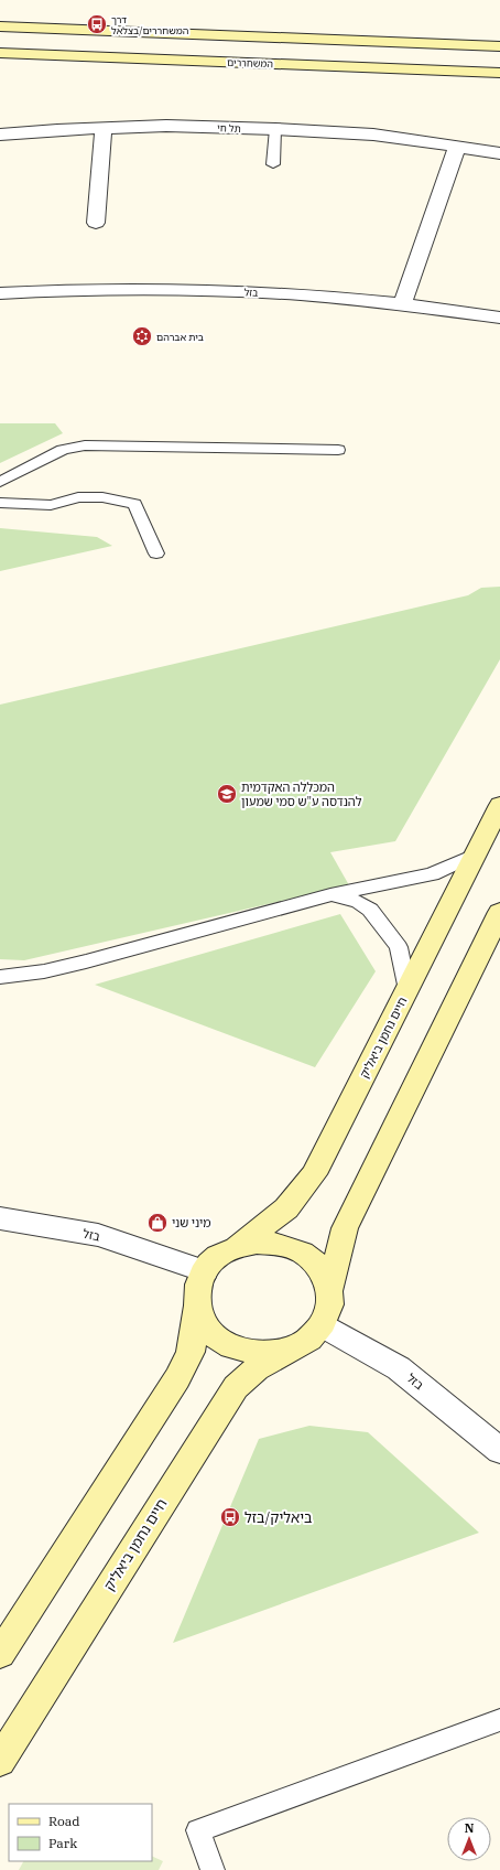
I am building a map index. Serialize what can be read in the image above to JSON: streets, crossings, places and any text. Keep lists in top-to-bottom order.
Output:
{
  "streets": {
    "street": [
      "המשחררים",
      "תל חי",
      "בזל",
      "חיים נחמן ביאליק"
    ]
  },
  "crossings": [
    ["בזל", "חיים נחמן ביאליק"]
  ],
  "places": {
    "bus stop": ["דרך המשחררים/בצלאל", "ביאליק/בזל"],
    "synagogue": ["בית אברהם"],
    "school or university": ["המכללה האקדמית להנדסה ע\"ש סמי שמעון"],
    "shop": ["מיני שני"]
  },
  "legend": ["Road", "Park"],
  "north": "top"
}
